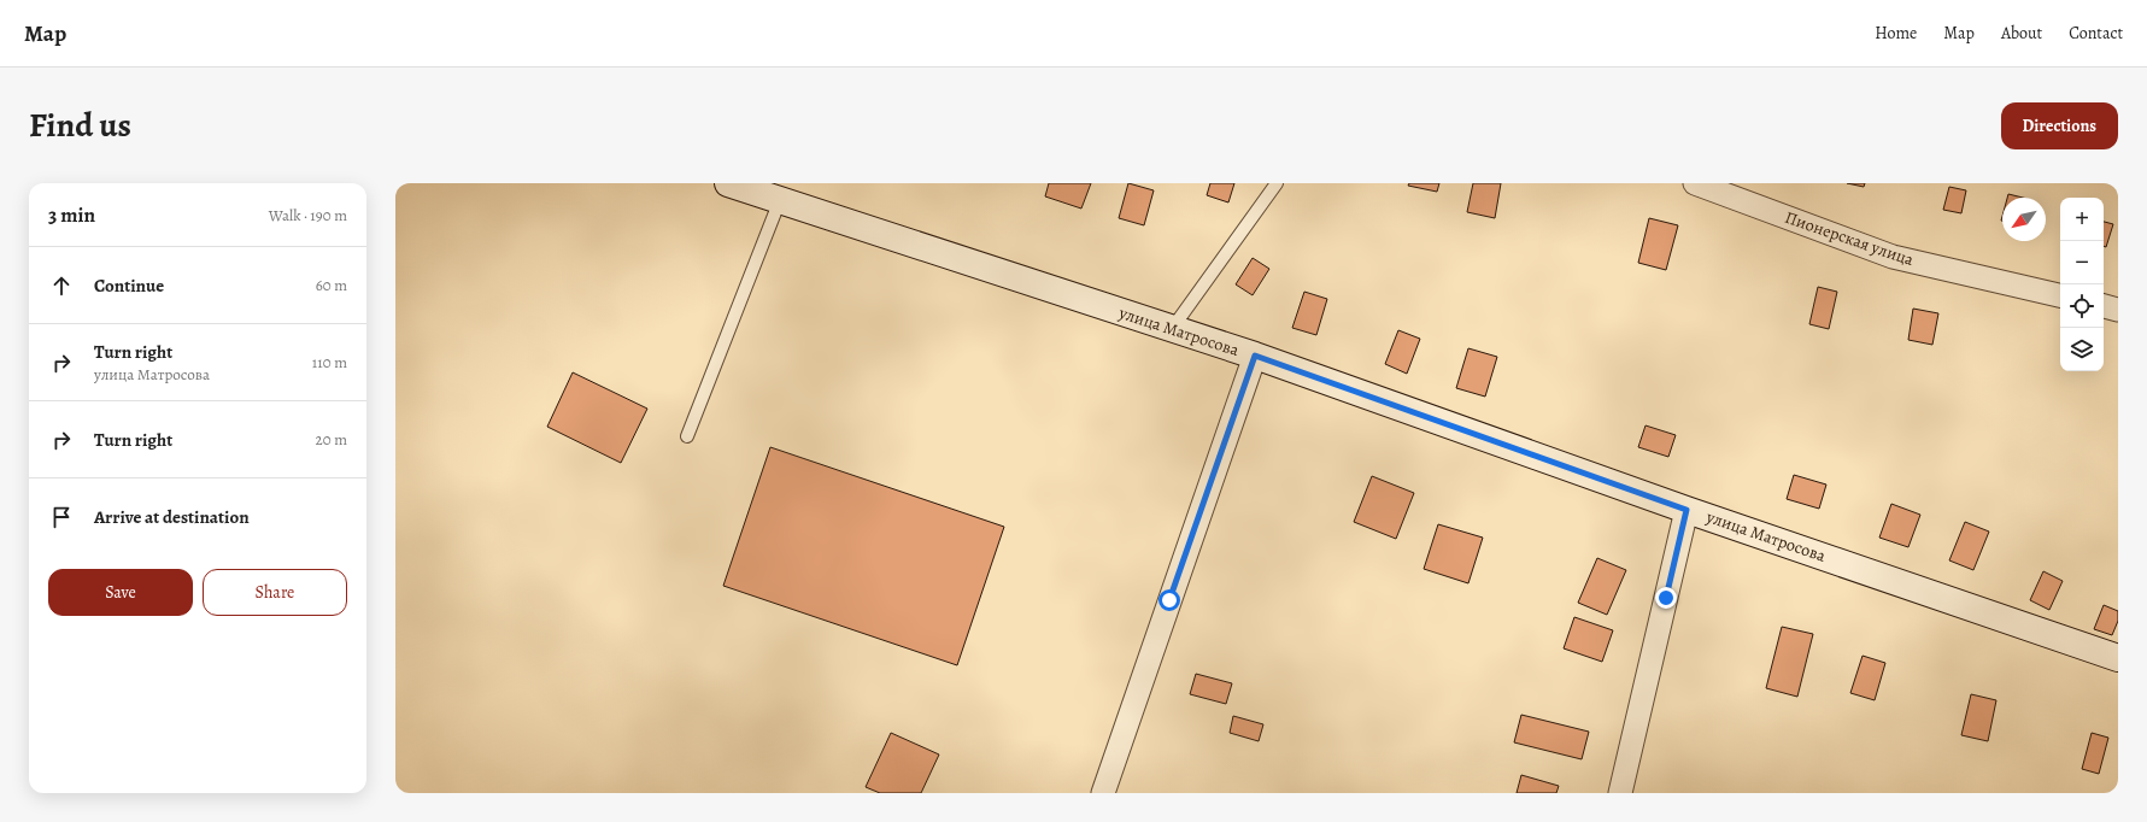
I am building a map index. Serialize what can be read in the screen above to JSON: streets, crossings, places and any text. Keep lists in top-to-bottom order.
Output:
{
  "streets": {
    "main road": ["улица Матросова"],
    "street": ["Пионерская улица"]
  },
  "north": "bottom left",
  "page": {
    "header": "Map",
    "nav": [
      "Home",
      "Map",
      "About",
      "Contact"
    ],
    "title": "Find us",
    "buttons": [
      "Directions",
      ["Save", "Share"]
    ],
    "heading": ["3 min", "Walk · 190 m"],
    "map_buttons": ["+", "−"],
    "list": [
      ["Continue", "60 m"],
      ["Turn right", "улица Матросова", "110 m"],
      ["Turn right", "20 m"],
      "Arrive at destination"
    ]
  }
}
